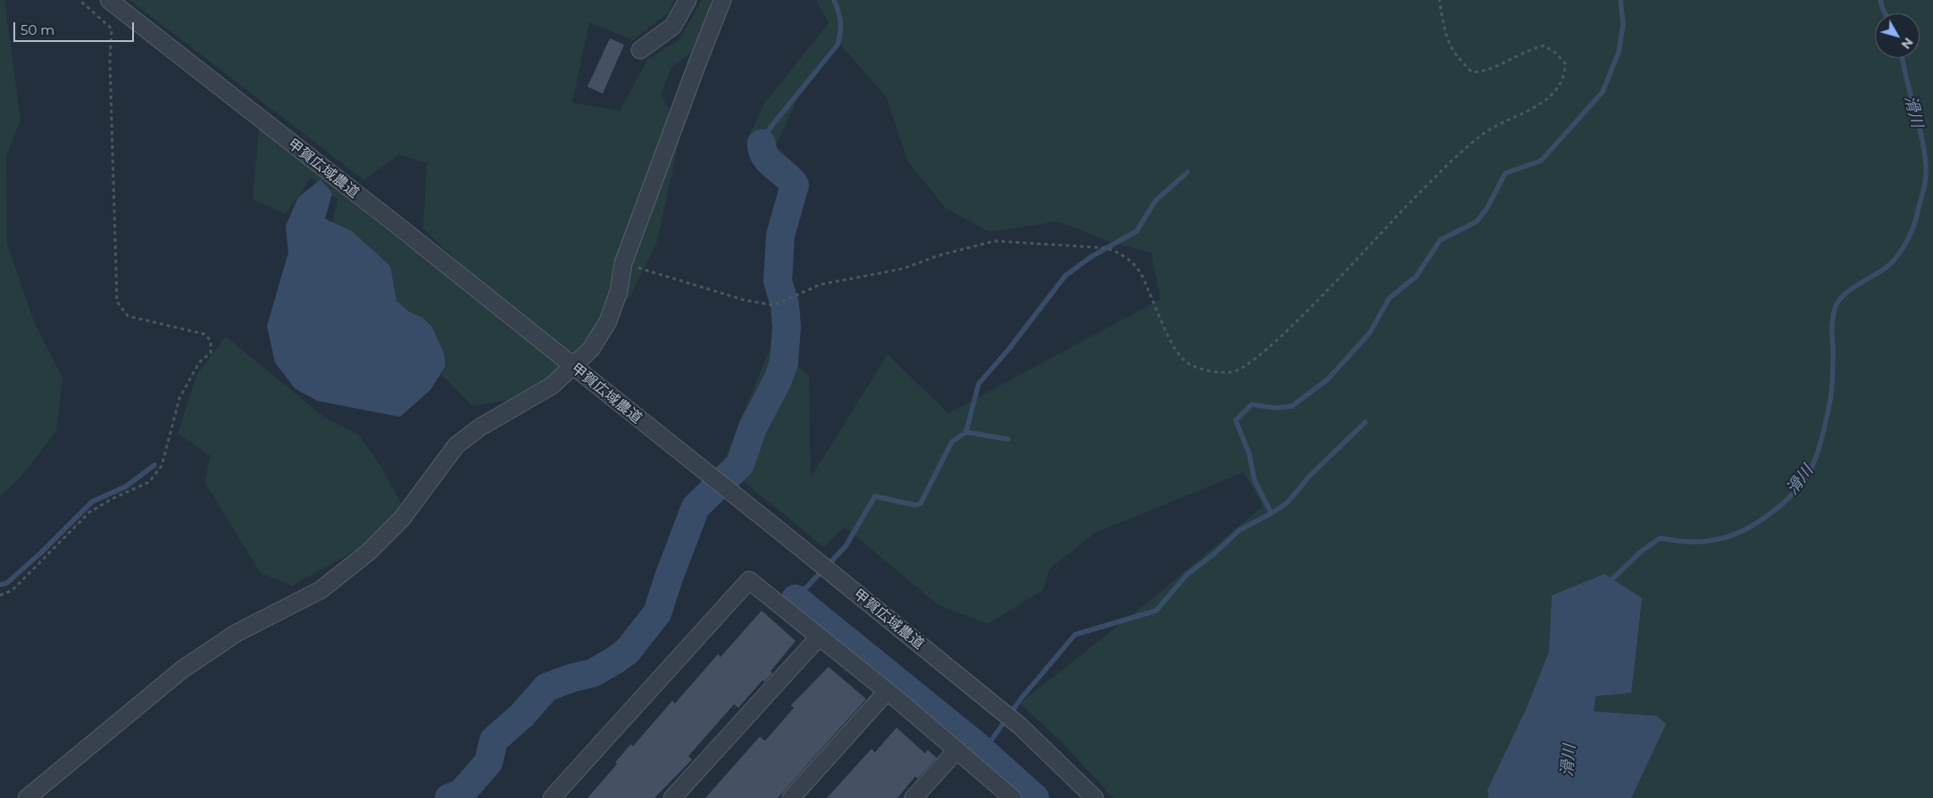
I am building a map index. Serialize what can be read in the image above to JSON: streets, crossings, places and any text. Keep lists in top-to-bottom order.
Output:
{
  "streets": {
    "street": ["甲賀広域農道"]
  },
  "water": ["滑川"],
  "scale_bar": "50 m",
  "north": "bottom right"
}
